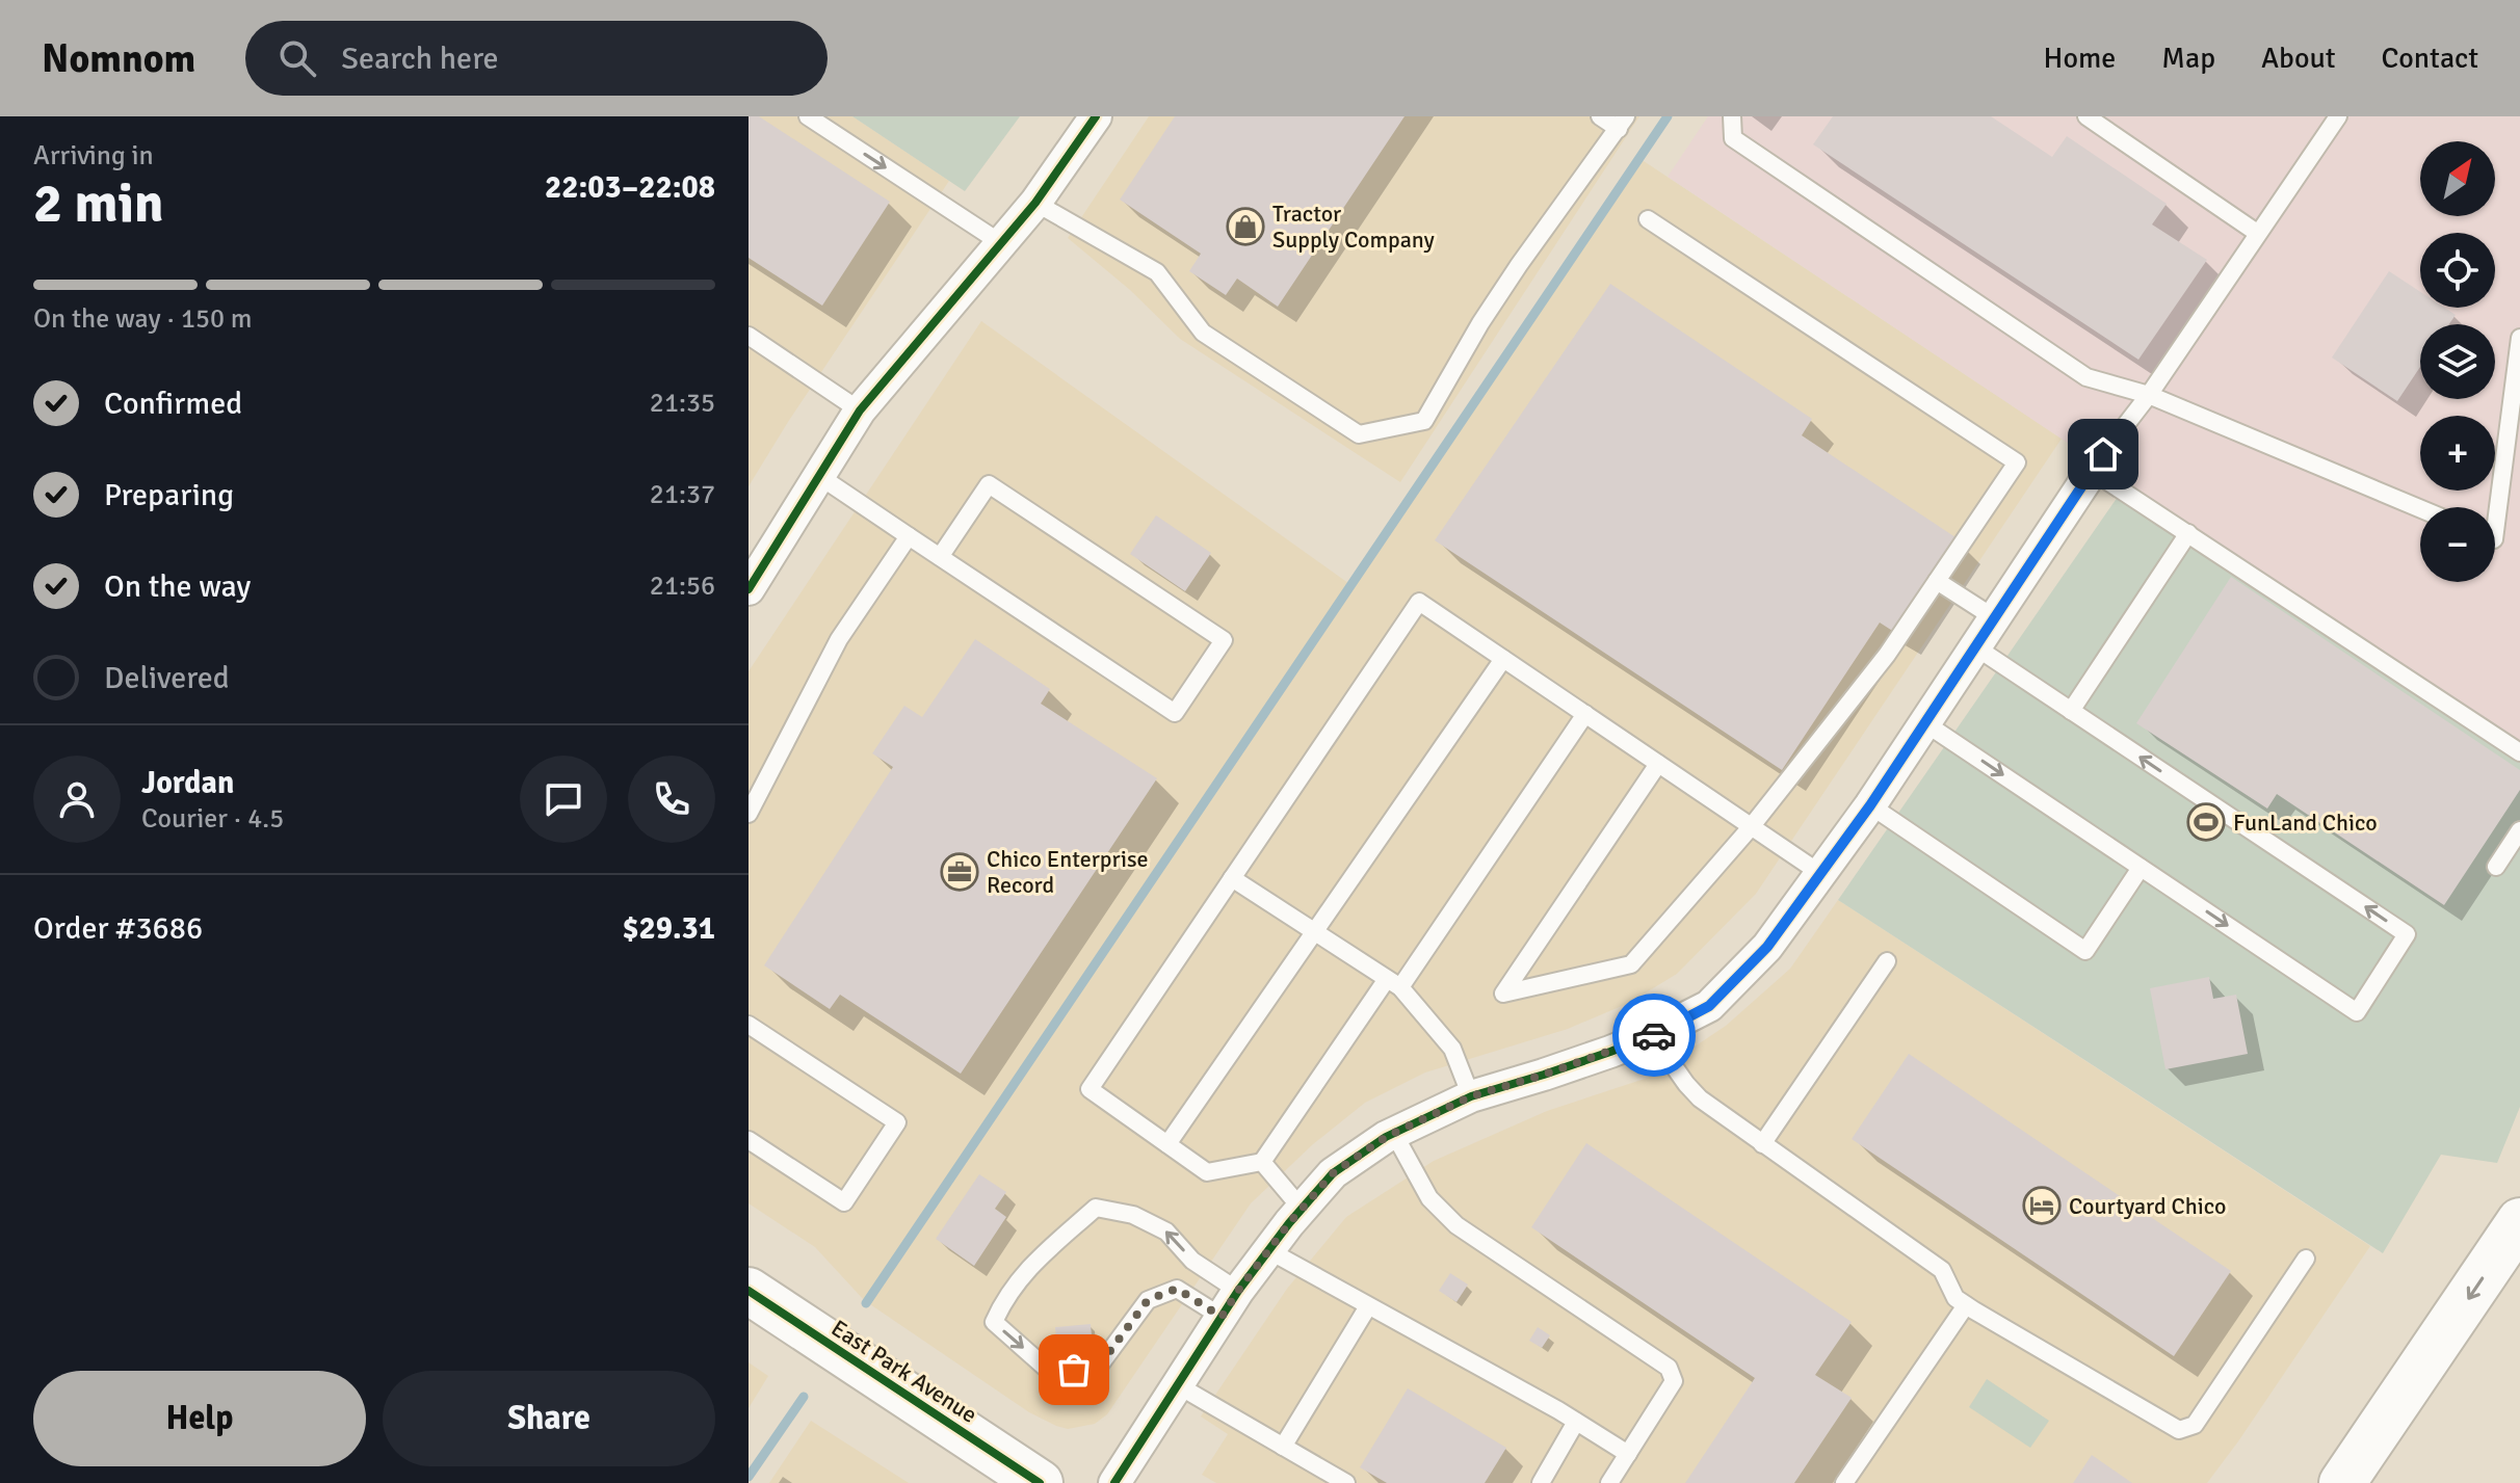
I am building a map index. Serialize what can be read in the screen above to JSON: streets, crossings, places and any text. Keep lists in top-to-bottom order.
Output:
{
  "streets": {
    "main road": ["East Park Avenue"]
  },
  "places": {
    "shop": ["Tractor Supply Company"],
    "sports": ["FunLand Chico"],
    "office": ["Chico Enterprise Record"],
    "hotel": ["Courtyard Chico"]
  },
  "north": "top right",
  "page": {
    "header": "Nomnom",
    "search": "Search here",
    "nav": [
      "Home",
      "Map",
      "About",
      "Contact"
    ],
    "heading": ["2 min", "Arriving in", "22:03–22:08"],
    "panel": [
      "Jordan",
      "Courier · 4.5",
      "Order #3686",
      "$29.31"
    ],
    "map_buttons": ["+", "−"],
    "bar": "On the way · 150 m",
    "list": [
      ["Confirmed", "21:35"],
      ["Preparing", "21:37"],
      ["On the way", "21:56"],
      "Delivered"
    ],
    "buttons": ["Help", "Share"]
  }
}
